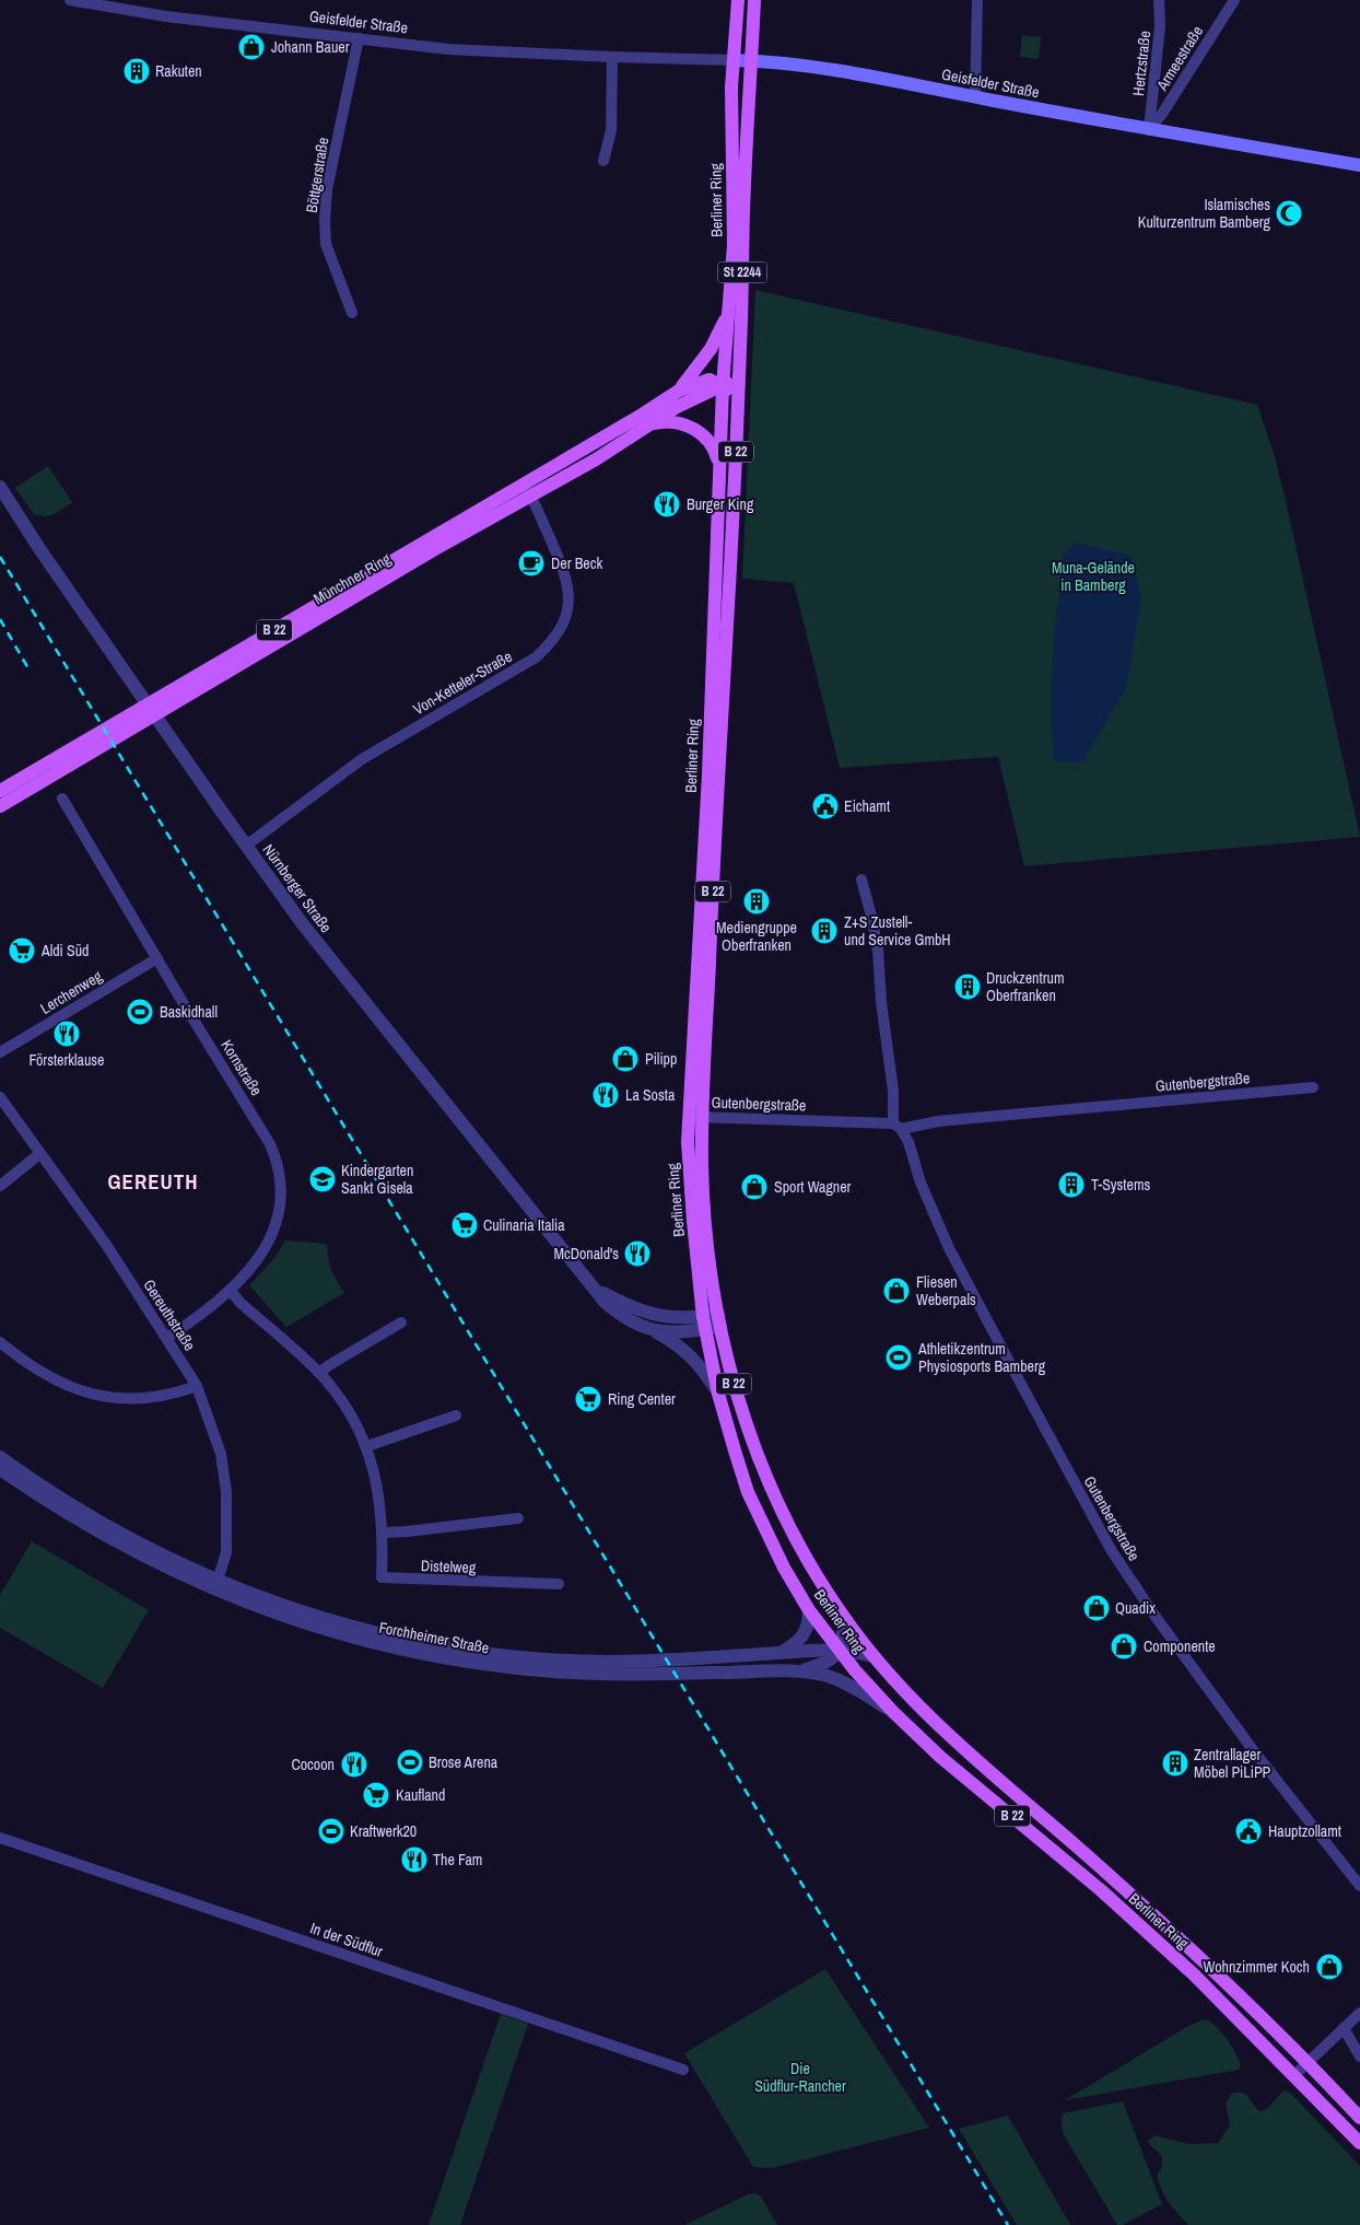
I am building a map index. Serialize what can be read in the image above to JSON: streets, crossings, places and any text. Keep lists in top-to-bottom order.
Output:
{
  "streets": {
    "main road": [
      "Geisfelder Straße",
      "Berliner Ring",
      "St 2244",
      "B 22",
      "Münchner Ring"
    ],
    "street": [
      "Armeestraße",
      "Hertzstraße",
      "Böttgerstraße",
      "Von-Ketteler-Straße",
      "Nürnberger Straße",
      "Lerchenweg",
      "Kornstraße",
      "Gutenbergstraße",
      "Gereuthstraße",
      "Distelweg",
      "Forchheimer Straße",
      "In der Südflur"
    ]
  },
  "crossings": [
    ["Geisfelder Straße", "Armeestraße"],
    ["Geisfelder Straße", "Hertzstraße"],
    ["Geisfelder Straße", "Böttgerstraße"],
    ["Geisfelder Straße", "Berliner Ring"],
    ["Armeestraße", "Hertzstraße"],
    ["Berliner Ring", "B 22"],
    ["Berliner Ring", "Münchner Ring"],
    ["Berliner Ring", "Nürnberger Straße"],
    ["Berliner Ring", "Gutenbergstraße"],
    ["Berliner Ring", "Forchheimer Straße"],
    ["B 22", "Münchner Ring"],
    ["Münchner Ring", "Von-Ketteler-Straße"],
    ["Von-Ketteler-Straße", "Nürnberger Straße"],
    ["Lerchenweg", "Kornstraße"],
    ["Kornstraße", "Gereuthstraße"],
    ["Kornstraße", "Distelweg"],
    ["Gereuthstraße", "Forchheimer Straße"]
  ],
  "districts": ["GEREUTH"],
  "parks": ["Muna-Gelände in Bamberg", "Die Südflur-Rancher"],
  "places": {
    "shop": [
      "Johann Bauer",
      "Pilipp",
      "Sport Wagner",
      "Fliesen Weberpals",
      "Quadix",
      "Componente",
      "Wohnzimmer Koch"
    ],
    "building": [
      "Rakuten",
      "Mediengruppe Oberfranken",
      "Z+S Zustell- und Service GmbH",
      "Druckzentrum Oberfranken",
      "T-Systems",
      "Zentrallager Möbel PiLiPP"
    ],
    "mosque": ["Islamisches Kulturzentrum Bamberg"],
    "restaurant": [
      "Burger King",
      "Försterklause",
      "La Sosta",
      "McDonald's",
      "Cocoon",
      "The Fam"
    ],
    "cafe": ["Der Beck"],
    "public building": ["Eichamt", "Hauptzollamt"],
    "supermarket": [
      "Aldi Süd",
      "Culinaria Italia",
      "Ring Center",
      "Kaufland"
    ],
    "sports": [
      "Baskidhall",
      "Athletikzentrum Physiosports Bamberg",
      "Brose Arena",
      "Kraftwerk20"
    ],
    "school or university": ["Kindergarten Sankt Gisela"]
  }
}
